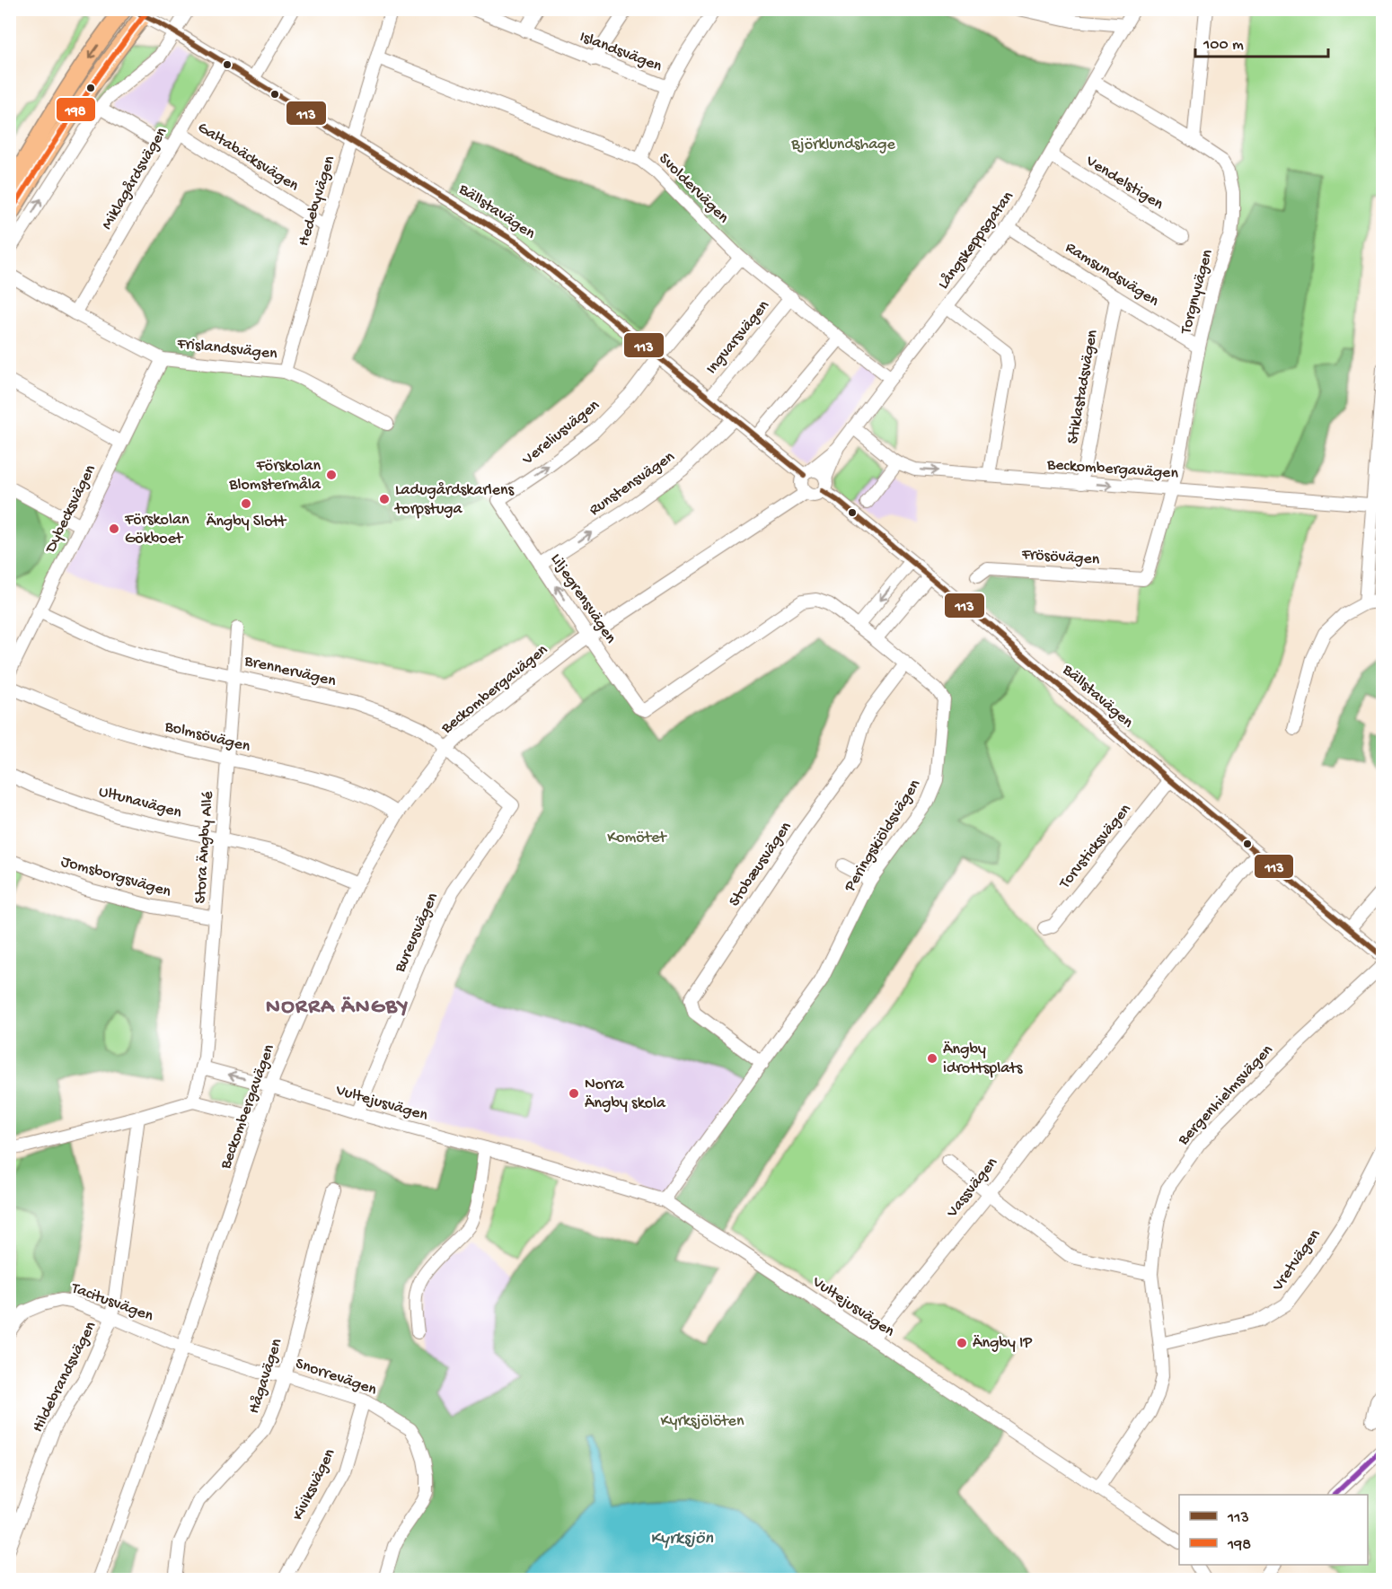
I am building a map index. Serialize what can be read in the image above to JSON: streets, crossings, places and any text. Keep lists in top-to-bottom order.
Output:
{
  "streets": {
    "street": [
      "Islandsvägen",
      "Galtabäcksvägen",
      "Miklagårdsvägen",
      "Vendelstigen",
      "Svoldervägen",
      "Hedebyvägen",
      "Bällstavägen",
      "Långskeppsgatan",
      "Ramsundsvägen",
      "Torgnyvägen",
      "Ingvarsvägen",
      "Frislandsvägen",
      "Stiklastadsvägen",
      "Vereliusvägen",
      "Beckombergavägen",
      "Runstensvägen",
      "Dybecksvägen",
      "Frösövägen",
      "Liljegrensvägen",
      "Brennervägen",
      "Bolmsövägen",
      "Ultunavägen",
      "Peringskiöldsvägen",
      "Torvsticksvägen",
      "Stora Ängby Allé",
      "Stobæusvägen",
      "Jomsborgsvägen",
      "Bureusvägen",
      "Bergenhielmsvägen",
      "Vultejusvägen",
      "Vassvägen",
      "Vretvägen",
      "Tacitusvägen",
      "Hågavägen",
      "Hildebrandsvägen",
      "Snorrevägen",
      "Kiviksvägen"
    ]
  },
  "crossings": [
    ["Galtabäcksvägen", "Miklagårdsvägen"],
    ["Galtabäcksvägen", "Hedebyvägen"],
    ["Miklagårdsvägen", "Bällstavägen"],
    ["Miklagårdsvägen", "Frislandsvägen"],
    ["Vendelstigen", "Långskeppsgatan"],
    ["Svoldervägen", "Hedebyvägen"],
    ["Svoldervägen", "Långskeppsgatan"],
    ["Svoldervägen", "Ingvarsvägen"],
    ["Svoldervägen", "Vereliusvägen"],
    ["Hedebyvägen", "Bällstavägen"],
    ["Hedebyvägen", "Frislandsvägen"],
    ["Bällstavägen", "Långskeppsgatan"],
    ["Bällstavägen", "Ingvarsvägen"],
    ["Bällstavägen", "Vereliusvägen"],
    ["Bällstavägen", "Beckombergavägen"],
    ["Bällstavägen", "Runstensvägen"],
    ["Bällstavägen", "Torvsticksvägen"],
    ["Bällstavägen", "Vassvägen"],
    ["Långskeppsgatan", "Ramsundsvägen"],
    ["Långskeppsgatan", "Torgnyvägen"],
    ["Långskeppsgatan", "Beckombergavägen"],
    ["Ramsundsvägen", "Torgnyvägen"],
    ["Ramsundsvägen", "Stiklastadsvägen"],
    ["Torgnyvägen", "Beckombergavägen"],
    ["Torgnyvägen", "Frösövägen"],
    ["Frislandsvägen", "Dybecksvägen"],
    ["Stiklastadsvägen", "Beckombergavägen"],
    ["Vereliusvägen", "Liljegrensvägen"],
    ["Beckombergavägen", "Liljegrensvägen"],
    ["Beckombergavägen", "Brennervägen"],
    ["Beckombergavägen", "Bolmsövägen"],
    ["Beckombergavägen", "Ultunavägen"],
    ["Beckombergavägen", "Vultejusvägen"],
    ["Beckombergavägen", "Tacitusvägen"],
    ["Beckombergavägen", "Snorrevägen"],
    ["Runstensvägen", "Liljegrensvägen"],
    ["Dybecksvägen", "Brennervägen"],
    ["Liljegrensvägen", "Peringskiöldsvägen"],
    ["Brennervägen", "Stora Ängby Allé"],
    ["Brennervägen", "Bureusvägen"],
    ["Bolmsövägen", "Stora Ängby Allé"],
    ["Ultunavägen", "Stora Ängby Allé"],
    ["Peringskiöldsvägen", "Stobæusvägen"],
    ["Peringskiöldsvägen", "Vultejusvägen"],
    ["Stora Ängby Allé", "Jomsborgsvägen"],
    ["Stora Ängby Allé", "Vultejusvägen"],
    ["Bureusvägen", "Vultejusvägen"],
    ["Bergenhielmsvägen", "Vultejusvägen"],
    ["Bergenhielmsvägen", "Vretvägen"],
    ["Vultejusvägen", "Vassvägen"],
    ["Tacitusvägen", "Hildebrandsvägen"],
    ["Tacitusvägen", "Snorrevägen"],
    ["Hågavägen", "Snorrevägen"],
    ["Snorrevägen", "Kiviksvägen"]
  ],
  "one_way": ["Vereliusvägen", "Runstensvägen"],
  "districts": ["NORRA ÄNGBY"],
  "water": ["Kyrksjön"],
  "parks": ["Björklundshage", "Komötet", "Kyrksjölöten"],
  "places": [
    "Förskolan Blomstermåla",
    "Ladugårdskarlens torpstuga",
    "Ängby Slott",
    "Förskolan Gökboet",
    "Ängby idrottsplats",
    "Norra Ängby skola",
    "Ängby IP"
  ],
  "lines": ["transit line 113", "transit line 198"],
  "legend": ["113", "198"],
  "scale_bar": "100 m"
}
